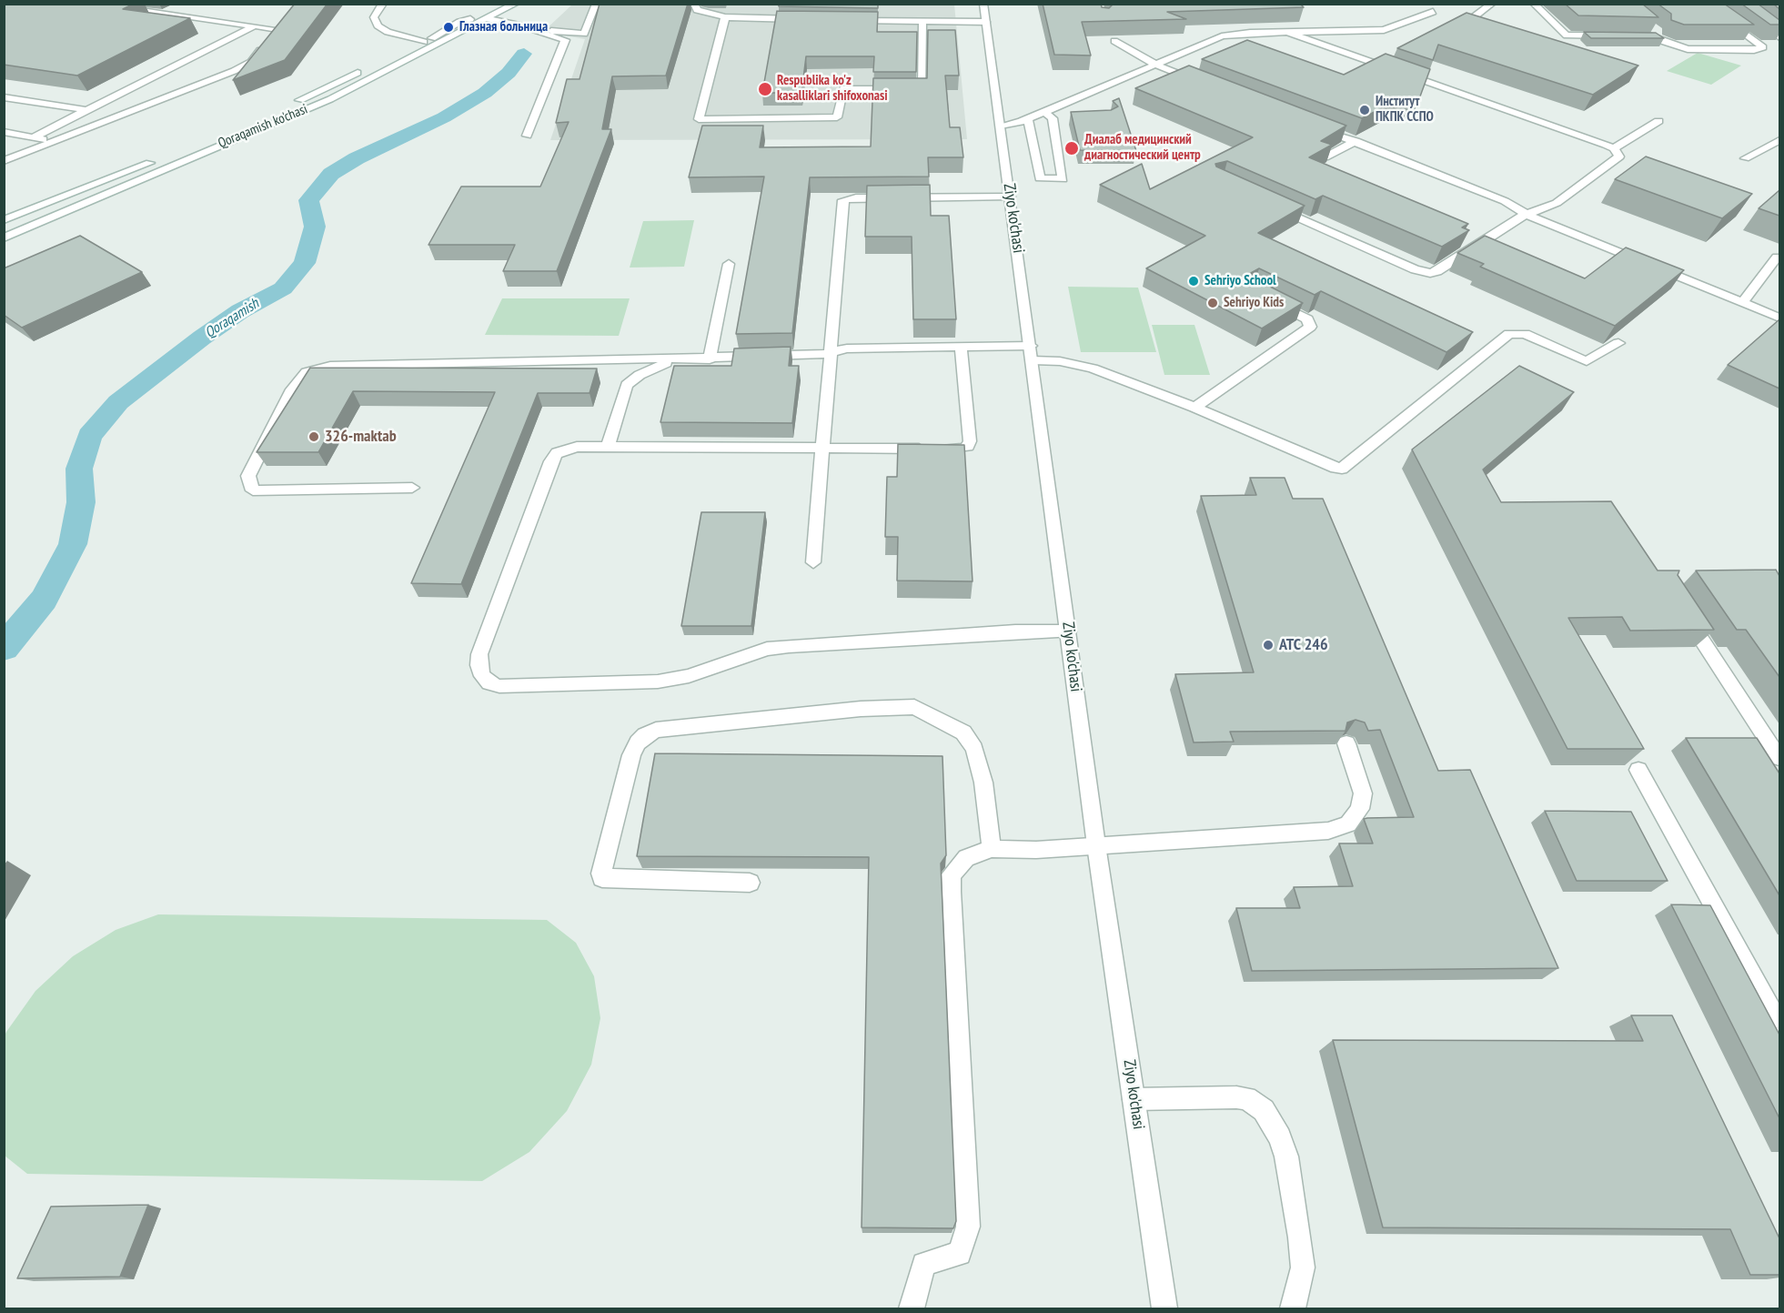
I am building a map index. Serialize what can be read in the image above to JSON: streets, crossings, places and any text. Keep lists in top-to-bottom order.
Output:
{
  "streets": {
    "street": ["Qoraqamish ko'chasi", "Ziyo ko'chasi"]
  },
  "water": ["Qoraqamish"],
  "places": [
    "Глазная больница",
    "Respublika ko'z kasalliklari shifoxonasi",
    "Институт ПКПК ССПО",
    "Диалаб медицинский диагностический центр",
    "Sehriyo School",
    "Sehriyo Kids",
    "326-maktab",
    "АТС 246"
  ]
}
